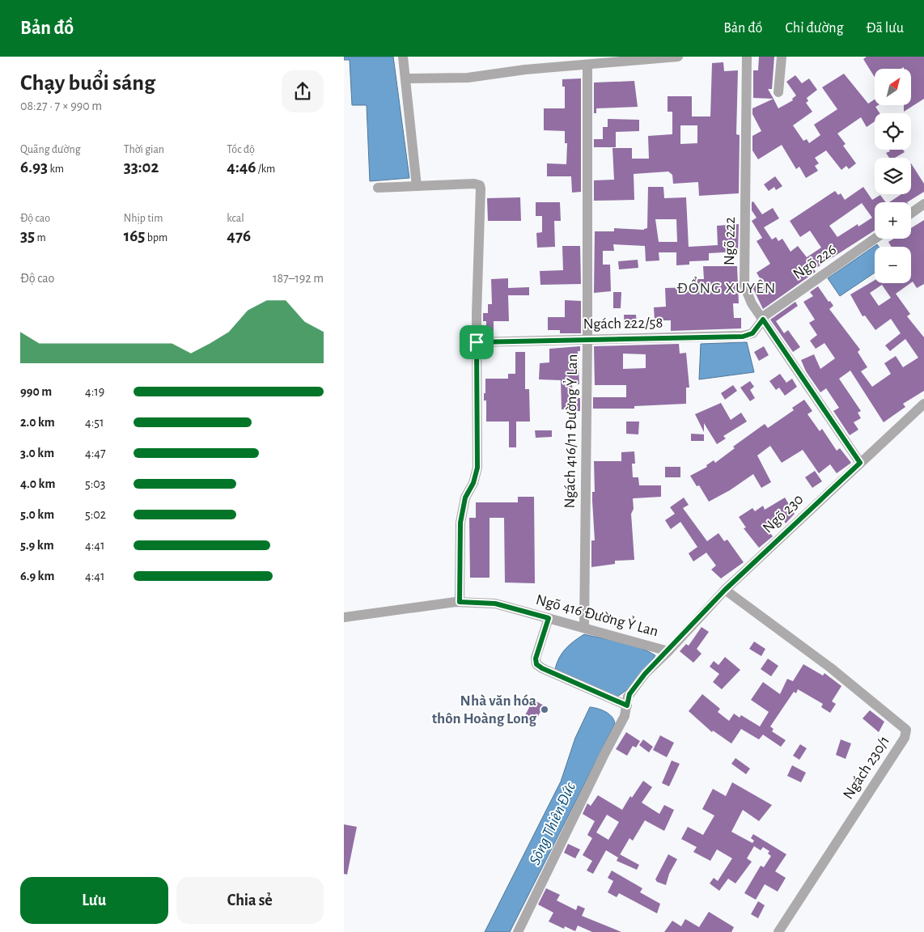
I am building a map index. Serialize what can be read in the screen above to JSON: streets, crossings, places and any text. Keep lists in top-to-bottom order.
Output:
{
  "streets": {
    "street": [
      "Ngõ 222",
      "Ngõ 226",
      "Ngách 222/58",
      "Ngách 416/11 Đường Ỷ Lan",
      "Ngõ 230",
      "Ngõ 416 Đường Ỷ Lan",
      "Ngách 230/1"
    ]
  },
  "crossings": [
    ["Ngõ 222", "Ngõ 226"],
    ["Ngõ 222", "Ngách 222/58"],
    ["Ngõ 222", "Ngõ 230"],
    ["Ngõ 226", "Ngách 222/58"],
    ["Ngách 222/58", "Ngách 416/11 Đường Ỷ Lan"],
    ["Ngách 416/11 Đường Ỷ Lan", "Ngõ 416 Đường Ỷ Lan"],
    ["Ngõ 230", "Ngõ 416 Đường Ỷ Lan"],
    ["Ngõ 230", "Ngách 230/1"]
  ],
  "districts": ["ĐỔNG XUYÊN"],
  "water": ["Sông Thiên Đức"],
  "places": ["Nhà văn hóa thôn Hoàng Long"],
  "north": "top right",
  "page": {
    "header": "Bản đồ",
    "nav": ["Bản đồ", "Chỉ đường", "Đã lưu"],
    "heading": ["Chạy buổi sáng", "08:27 · 7 × 990 m"],
    "map_buttons": ["+", "−"],
    "stats": [
      ["Quãng đường", "6.93 km"],
      ["Thời gian", "33:02"],
      ["Tốc độ", "4:46 /km"],
      ["Độ cao", "35 m"],
      ["Nhịp tim", "165 bpm"],
      ["kcal", "476"]
    ],
    "chart": ["Độ cao", "187–192 m"],
    "list": [
      {
        "name": "990 m",
        "note": "4:19"
      },
      {
        "name": "2.0 km",
        "note": "4:51"
      },
      {
        "name": "3.0 km",
        "note": "4:47"
      },
      {
        "name": "4.0 km",
        "note": "5:03"
      },
      {
        "name": "5.0 km",
        "note": "5:02"
      },
      {
        "name": "5.9 km",
        "note": "4:41"
      },
      {
        "name": "6.9 km",
        "note": "4:41"
      }
    ],
    "buttons": ["Lưu", "Chia sẻ"]
  }
}
